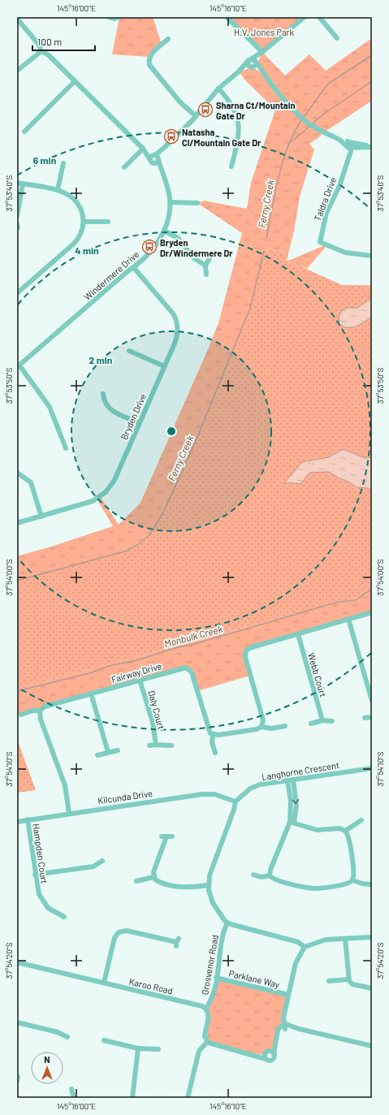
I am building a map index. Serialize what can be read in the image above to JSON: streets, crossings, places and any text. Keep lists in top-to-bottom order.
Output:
{
  "streets": {
    "street": [
      "Taldra Drive",
      "Windermere Drive",
      "Bryden Drive",
      "Fairway Drive",
      "Webb Court",
      "Daly Court",
      "Langhorne Crescent",
      "Kilcunda Drive",
      "Hampden Court",
      "Grosvenor Road",
      "Parklane Way",
      "Karoo Road"
    ]
  },
  "crossings": [
    ["Windermere Drive", "Bryden Drive"],
    ["Fairway Drive", "Daly Court"],
    ["Langhorne Crescent", "Kilcunda Drive"],
    ["Kilcunda Drive", "Hampden Court"],
    ["Grosvenor Road", "Parklane Way"],
    ["Grosvenor Road", "Karoo Road"]
  ],
  "water": ["Ferny Creek", "Monbulk Creek"],
  "parks": ["H.V. Jones Park"],
  "places": {
    "bus stop": ["Sharna Ct/Mountain Gate Dr", "Natasha Cl/Mountain Gate Dr", "Bryden Dr/Windermere Dr"]
  },
  "scale_bar": "100 m",
  "north": "top",
  "coordinates": [
    "145°16'00\"E",
    "145°16'10\"E",
    "37°53'40\"S",
    "37°53'50\"S",
    "37°54'00\"S",
    "37°54'10\"S",
    "37°54'20\"S"
  ],
  "rings": ["6 min", "4 min", "2 min"]
}
